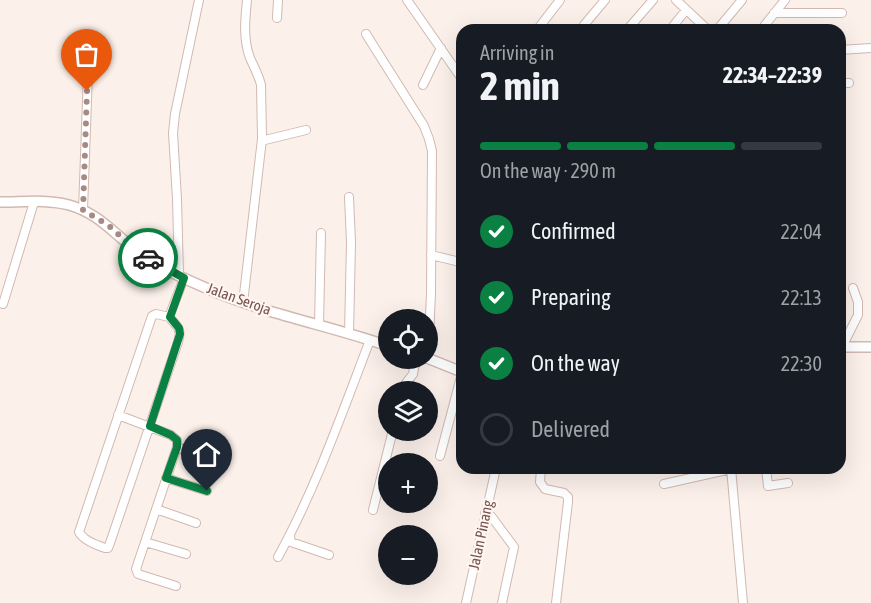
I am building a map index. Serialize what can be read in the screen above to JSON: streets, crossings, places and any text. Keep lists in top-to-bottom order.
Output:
{
  "streets": {
    "street": ["Jalan Seroja", "Jalan Pinang"]
  },
  "page": {
    "heading": ["2 min", "Arriving in", "22:34–22:39"],
    "bar": "On the way · 290 m",
    "list": [
      ["Confirmed", "22:04"],
      ["Preparing", "22:13"],
      ["On the way", "22:30"],
      "Delivered"
    ],
    "map_buttons": ["+", "−"]
  }
}
